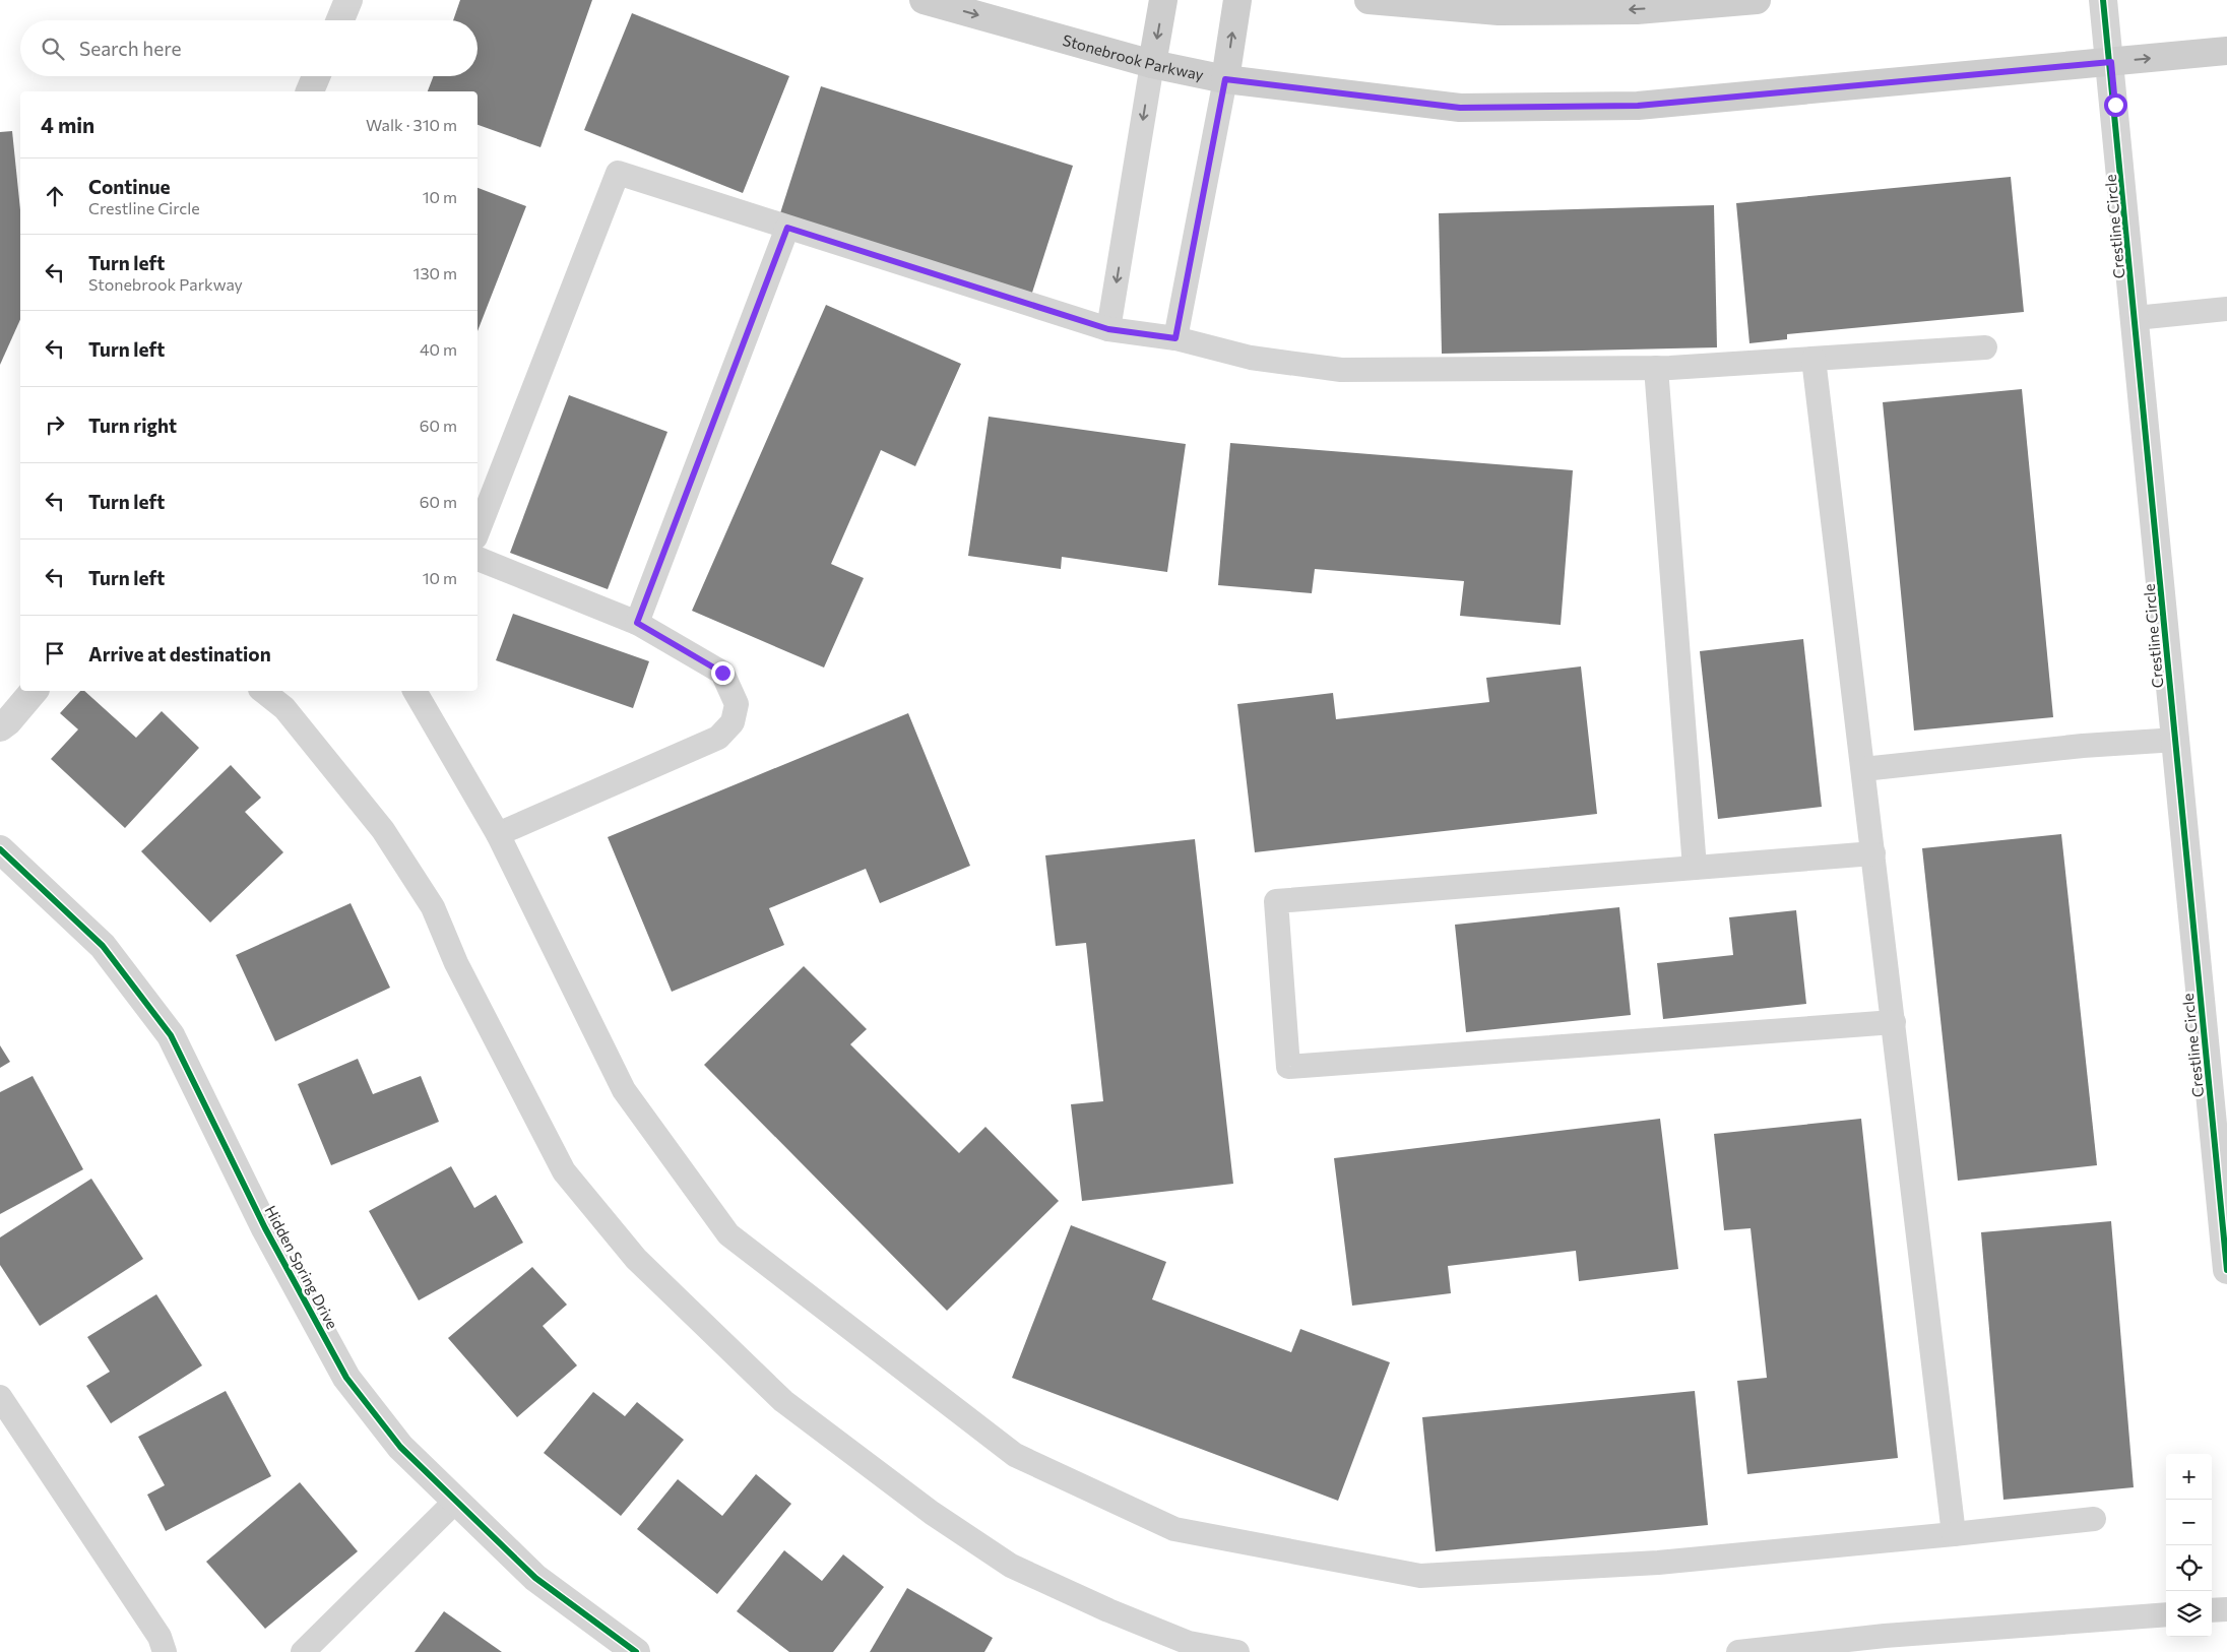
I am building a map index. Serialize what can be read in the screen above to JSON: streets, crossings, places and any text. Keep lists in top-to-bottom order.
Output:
{
  "streets": {
    "main road": ["Stonebrook Parkway"],
    "street": ["Crestline Circle", "Hidden Spring Drive"]
  },
  "crossings": [
    ["Stonebrook Parkway", "Crestline Circle"]
  ],
  "page": {
    "search": "Search here",
    "heading": ["4 min", "Walk · 310 m"],
    "list": [
      ["Continue", "Crestline Circle", "10 m"],
      ["Turn left", "Stonebrook Parkway", "130 m"],
      ["Turn left", "40 m"],
      ["Turn right", "60 m"],
      ["Turn left", "60 m"],
      ["Turn left", "10 m"],
      "Arrive at destination"
    ],
    "map_buttons": ["+", "−"]
  }
}
